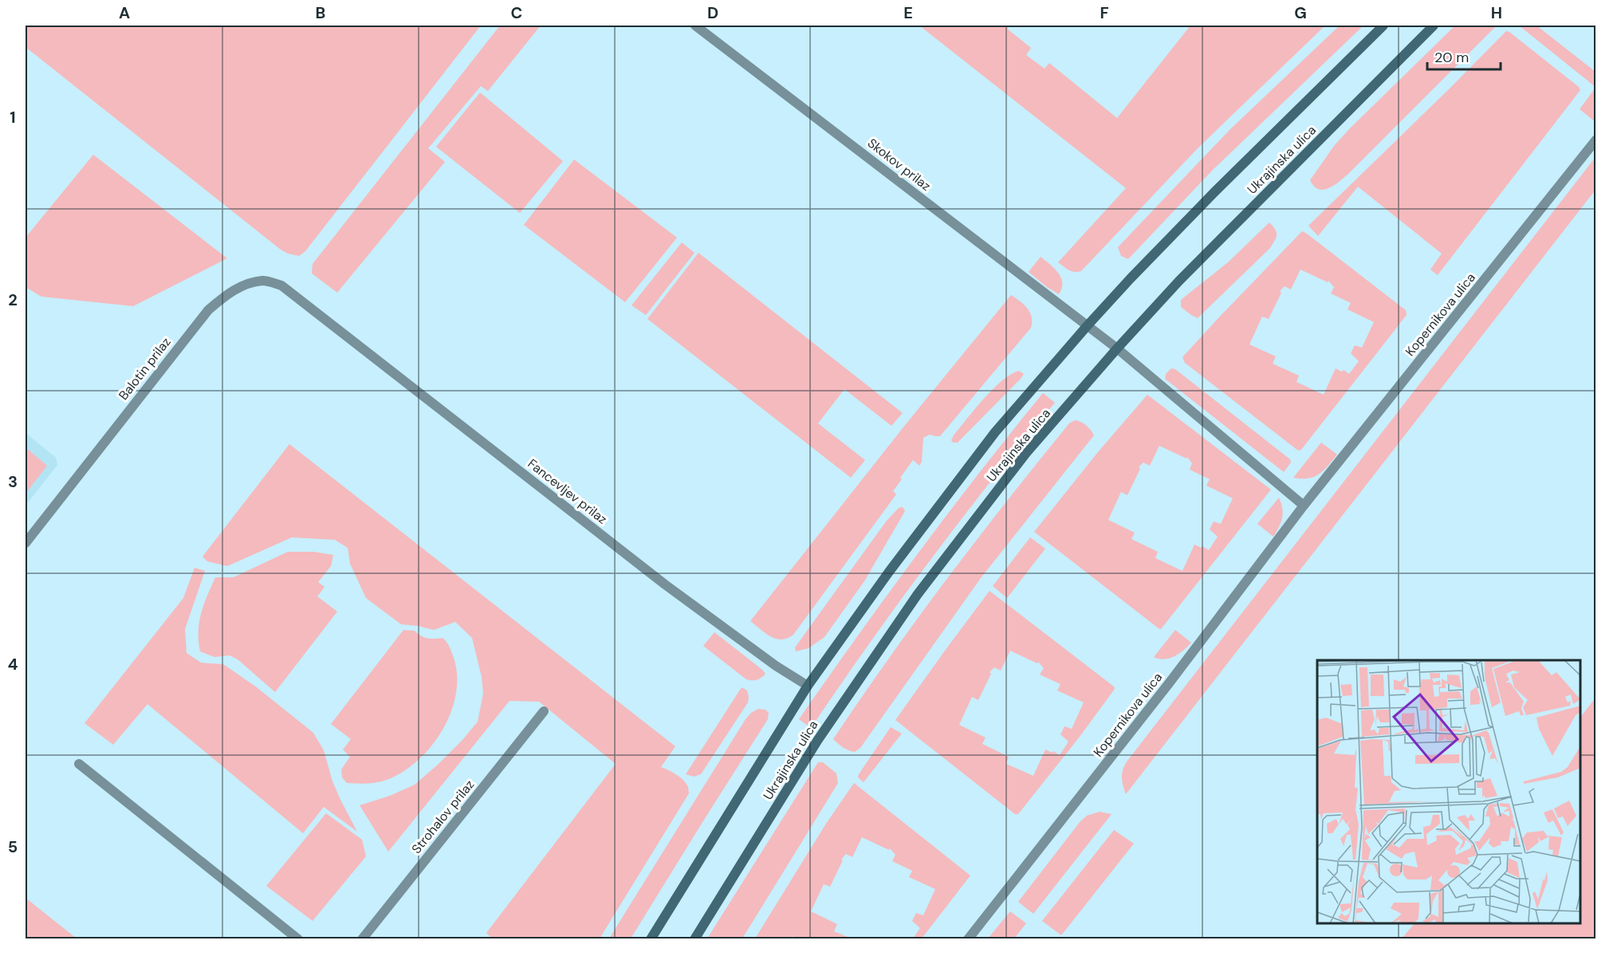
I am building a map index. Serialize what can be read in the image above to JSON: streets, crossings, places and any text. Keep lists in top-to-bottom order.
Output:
{
  "streets": {
    "street": [
      "Ukrajinska ulica",
      "Skokov prilaz",
      "Kopernikova ulica",
      "Balotin prilaz",
      "Fancevljev prilaz",
      "Strohalov prilaz"
    ]
  },
  "crossings": [
    ["Ukrajinska ulica", "Skokov prilaz"],
    ["Ukrajinska ulica", "Fancevljev prilaz"],
    ["Balotin prilaz", "Fancevljev prilaz"]
  ],
  "scale_bar": "20 m",
  "grid": {
    "columns": [
      "A",
      "B",
      "C",
      "D",
      "E",
      "F",
      "G",
      "H"
    ],
    "rows": [
      "1",
      "2",
      "3",
      "4",
      "5"
    ]
  }
}
